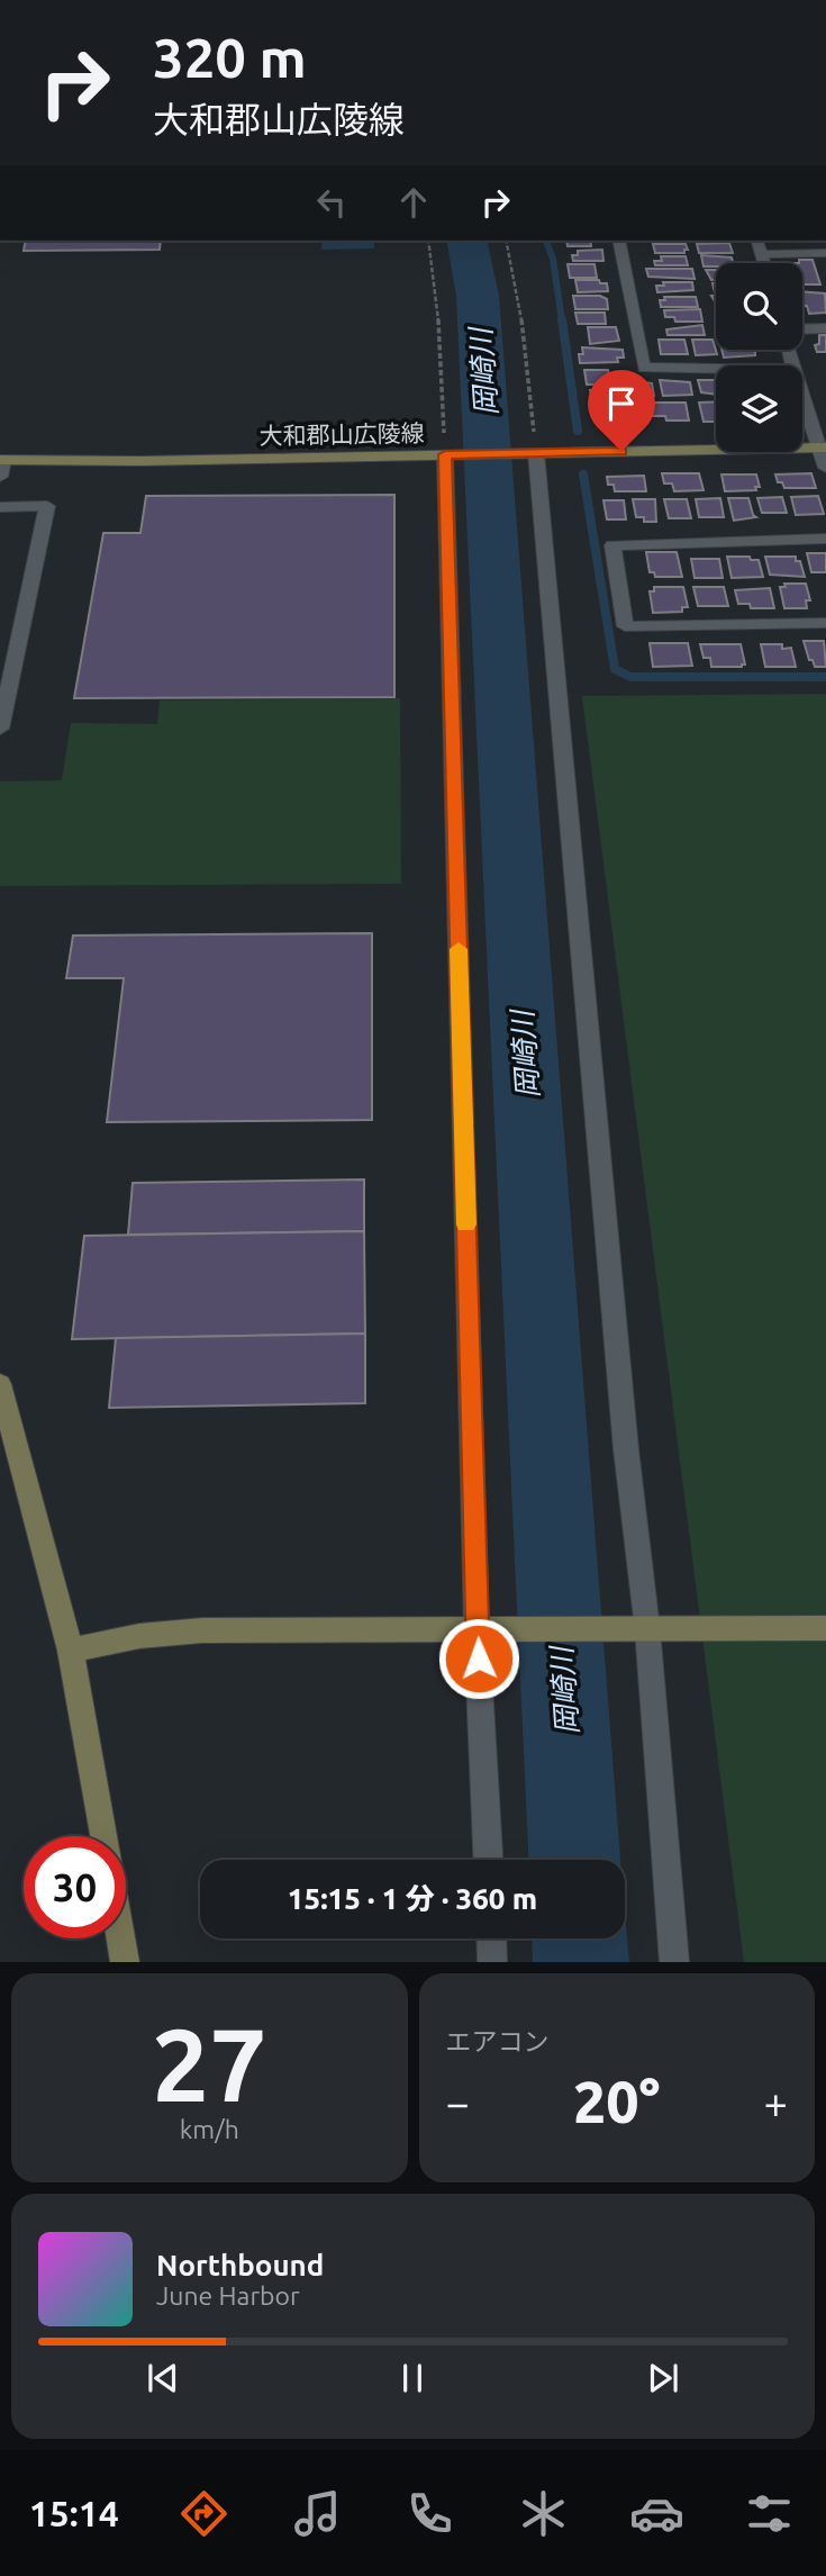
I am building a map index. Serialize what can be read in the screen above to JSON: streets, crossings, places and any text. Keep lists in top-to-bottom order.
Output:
{
  "streets": {
    "main road": ["大和郡山広陵線"]
  },
  "water": ["岡崎川"],
  "page": {
    "turn": ["320 m", "大和郡山広陵線"],
    "limit": "30",
    "trip": "15:15 · 1 分 · 360 m",
    "tile": [
      ["27", "km/h"],
      "エアコン"
    ],
    "heat": ["−", "20°", "+"],
    "song": ["Northbound", "June Harbor"],
    "tabs": "15:14"
  }
}
